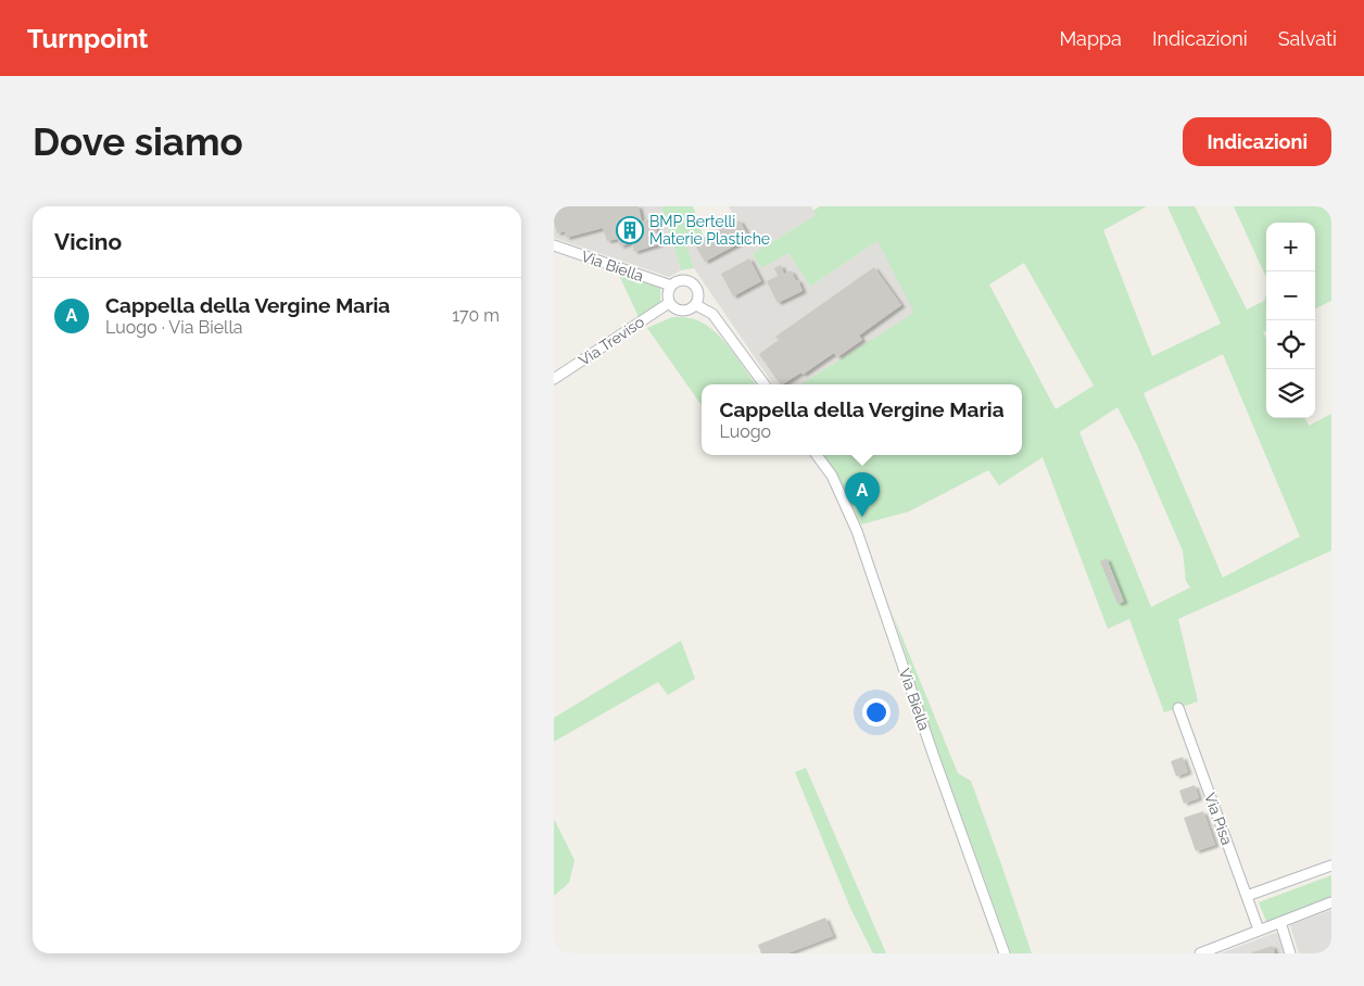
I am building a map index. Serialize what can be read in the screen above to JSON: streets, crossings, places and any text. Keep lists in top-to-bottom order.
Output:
{
  "streets": {
    "street": ["Via Biella", "Via Treviso", "Via Pisa"]
  },
  "crossings": [
    ["Via Biella", "Via Treviso"]
  ],
  "places": {
    "building": ["BMP Bertelli Materie Plastiche"]
  },
  "page": {
    "header": "Turnpoint",
    "nav": ["Mappa", "Indicazioni", "Salvati"],
    "buttons": "Indicazioni",
    "title": "Dove siamo",
    "heading": "Vicino",
    "map_buttons": ["+", "−"],
    "list": [
      {
        "mark": "A",
        "name": "Cappella della Vergine Maria",
        "note": "Luogo · Via Biella",
        "value": "170 m"
      }
    ],
    "popup": ["Cappella della Vergine Maria", "Luogo"],
    "pins": "A"
  }
}
